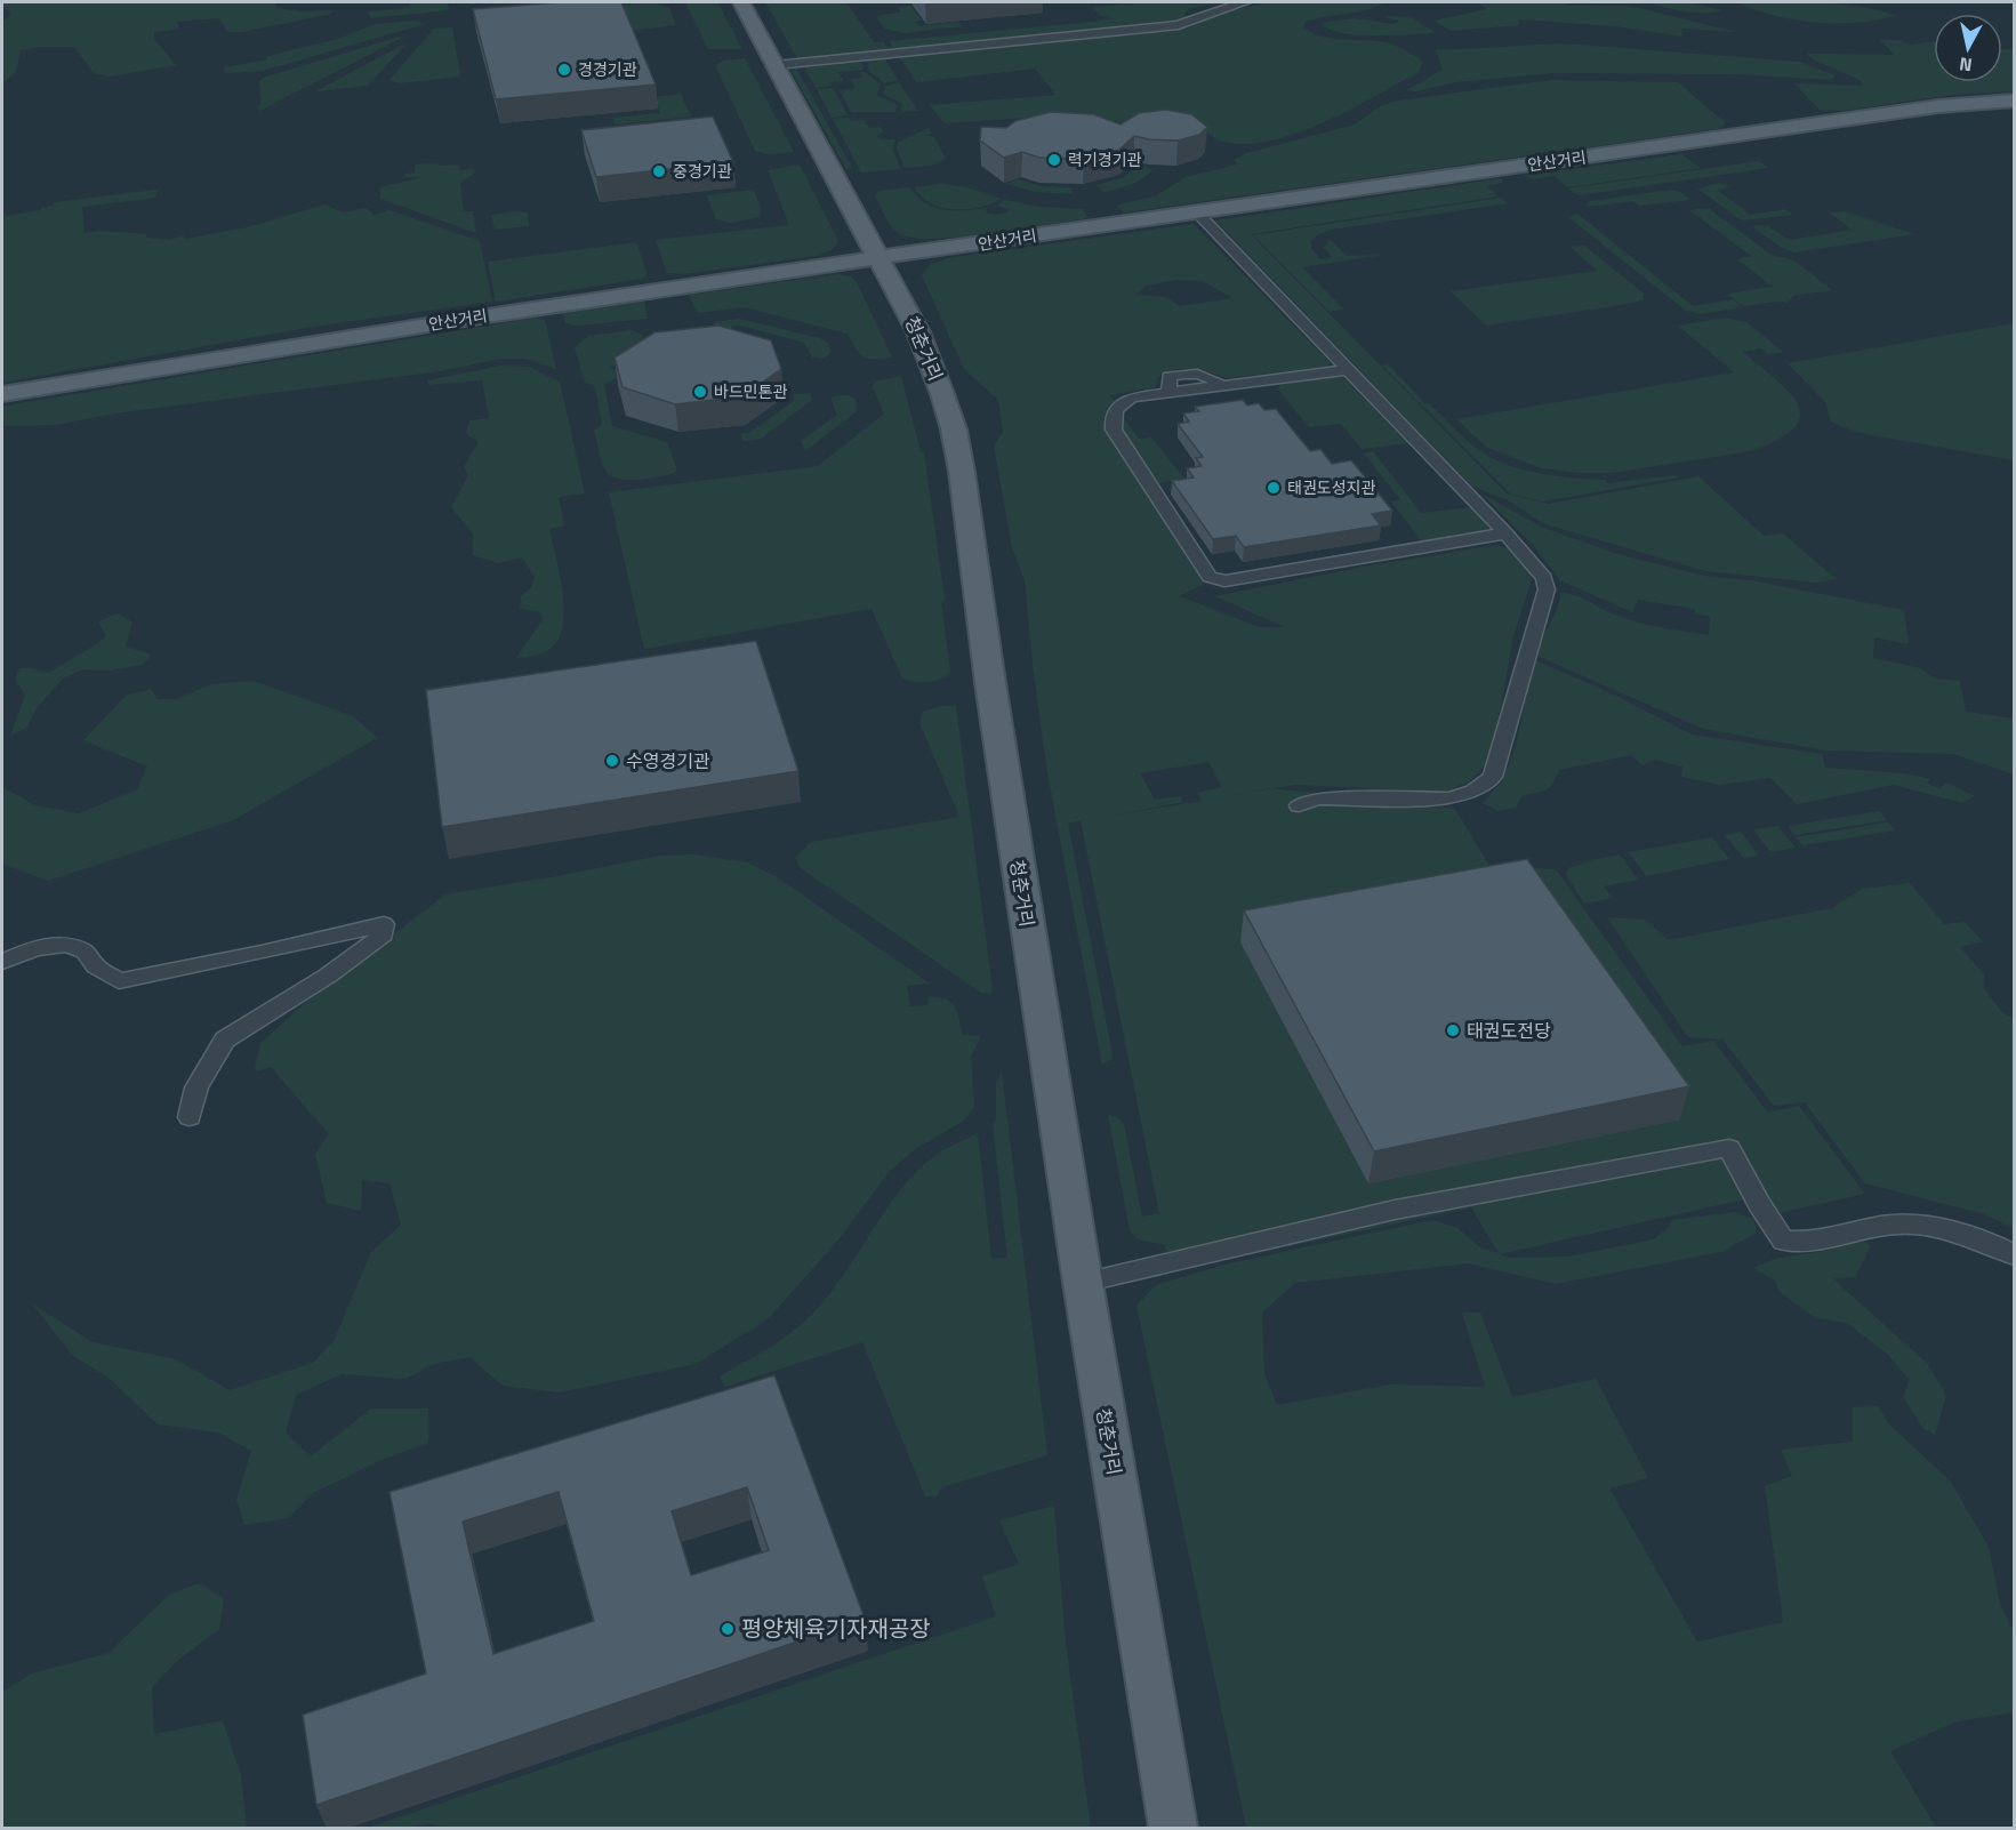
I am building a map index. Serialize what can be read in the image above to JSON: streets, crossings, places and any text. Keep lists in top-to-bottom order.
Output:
{
  "streets": {
    "main road": ["안산거리", "청춘거리"]
  },
  "crossings": [
    ["안산거리", "청춘거리"]
  ],
  "places": [
    "경경기관",
    "력기경기관",
    "중경기관",
    "바드민톤관",
    "태권도성지관",
    "수영경기관",
    "태권도전당",
    "평양체육기자재공장"
  ],
  "north": "bottom"
}
